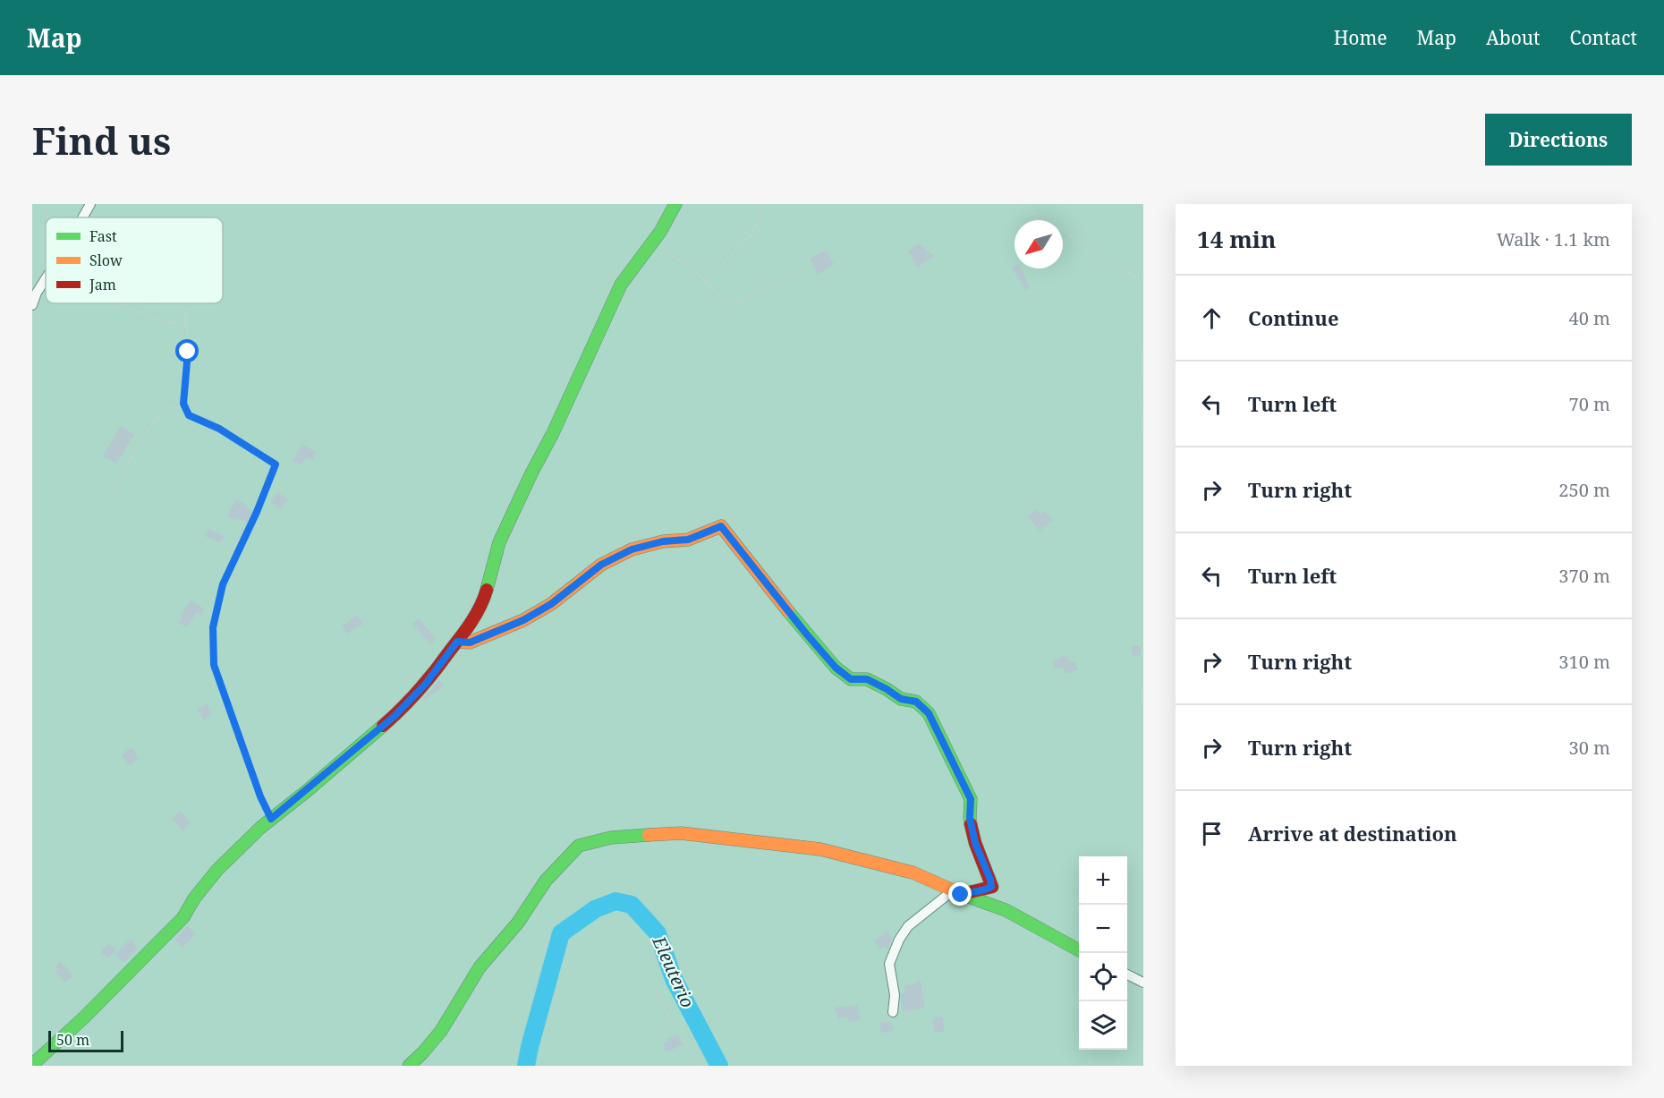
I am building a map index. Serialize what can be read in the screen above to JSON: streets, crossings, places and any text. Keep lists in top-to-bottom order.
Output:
{
  "water": ["Eleuterio"],
  "legend": ["Fast", "Slow", "Jam"],
  "scale_bar": "50 m",
  "north": "bottom left",
  "page": {
    "header": "Map",
    "nav": [
      "Home",
      "Map",
      "About",
      "Contact"
    ],
    "buttons": "Directions",
    "title": "Find us",
    "heading": ["14 min", "Walk · 1.1 km"],
    "list": [
      ["Continue", "40 m"],
      ["Turn left", "70 m"],
      ["Turn right", "250 m"],
      ["Turn left", "370 m"],
      ["Turn right", "310 m"],
      ["Turn right", "30 m"],
      "Arrive at destination"
    ],
    "map_buttons": ["+", "−"],
    "scale": "50 m"
  }
}
